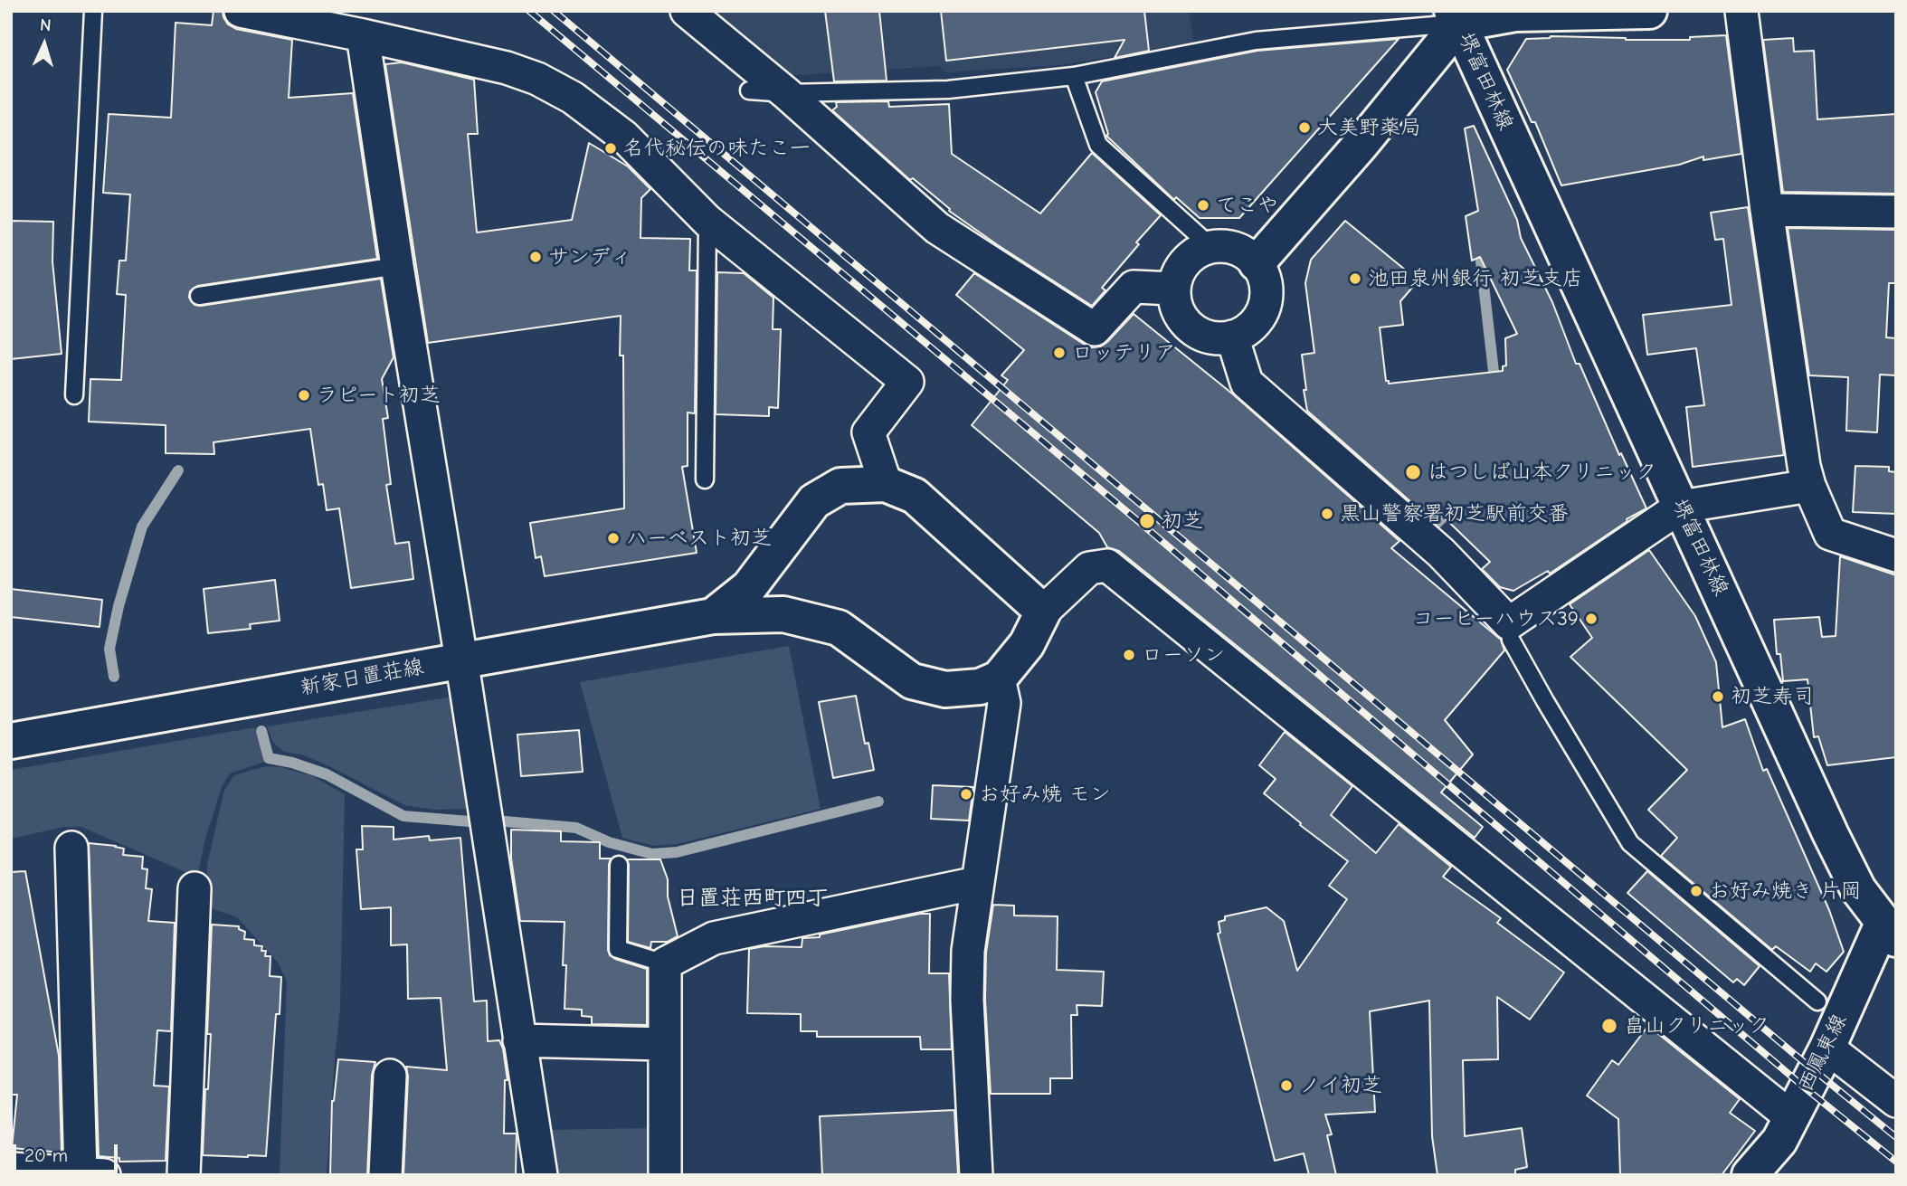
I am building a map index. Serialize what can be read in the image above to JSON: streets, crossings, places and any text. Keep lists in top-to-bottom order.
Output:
{
  "streets": {
    "street": ["堺富田林線", "新家日置荘線", "西鳳東線"]
  },
  "crossings": [
    ["堺富田林線", "西鳳東線"]
  ],
  "districts": ["日置荘西町四丁"],
  "places": [
    "大美野薬局",
    "名代秘伝の味たこ一",
    "てこや",
    "サンディ",
    "池田泉州銀行 初芝支店",
    "ロッテリア",
    "ラピート初芝",
    "はつしば山本クリニック",
    "黒山警察署初芝駅前交番",
    "初芝",
    "ハーベスト初芝",
    "コーヒーハウス39",
    "ローソン",
    "初芝寿司",
    "お好み焼 モン",
    "お好み焼き 片岡",
    "畠山クリニック",
    "ノイ初芝"
  ],
  "scale_bar": "20 m",
  "north": "top"
}
